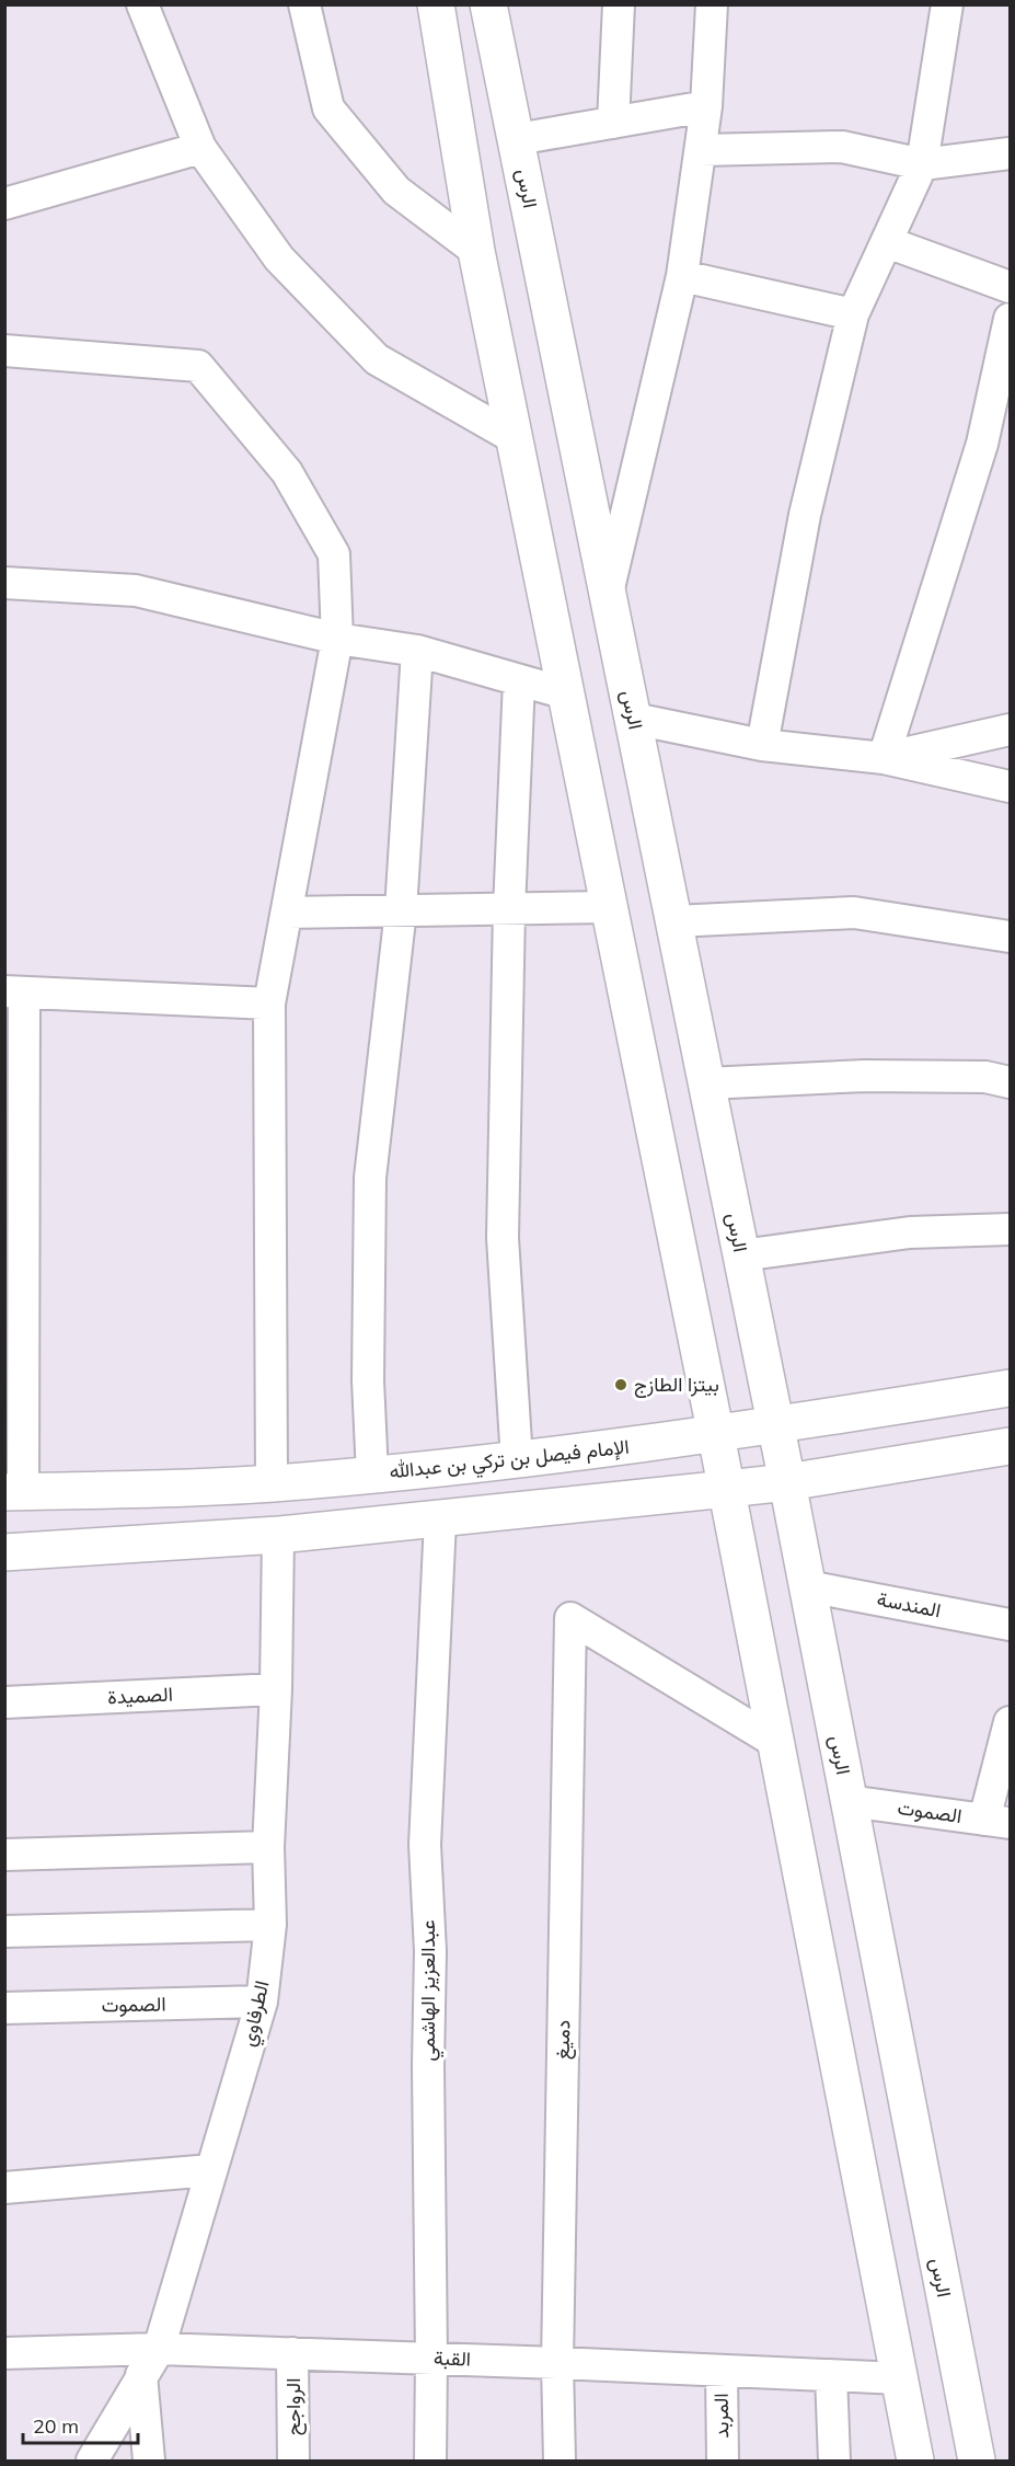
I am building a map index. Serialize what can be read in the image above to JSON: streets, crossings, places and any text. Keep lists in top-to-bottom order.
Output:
{
  "streets": {
    "street": [
      "الرس",
      "الإمام فيصل بن تركي بن عبدالله",
      "المندسة",
      "الصميدة",
      "الصموت",
      "عبدالعزيز الهاشمي",
      "الطرفاوي",
      "دميغ",
      "القبة",
      "الرواجح",
      "المربد"
    ]
  },
  "crossings": [
    ["الرس", "الإمام فيصل بن تركي بن عبدالله"],
    ["الرس", "المندسة"],
    ["الرس", "الصموت"],
    ["الصميدة", "الطرفاوي"],
    ["الصموت", "الطرفاوي"],
    ["عبدالعزيز الهاشمي", "القبة"],
    ["الطرفاوي", "القبة"],
    ["دميغ", "القبة"],
    ["القبة", "الرواجح"],
    ["القبة", "المربد"]
  ],
  "places": ["بيتزا الطازج"],
  "scale_bar": "20 m"
}
